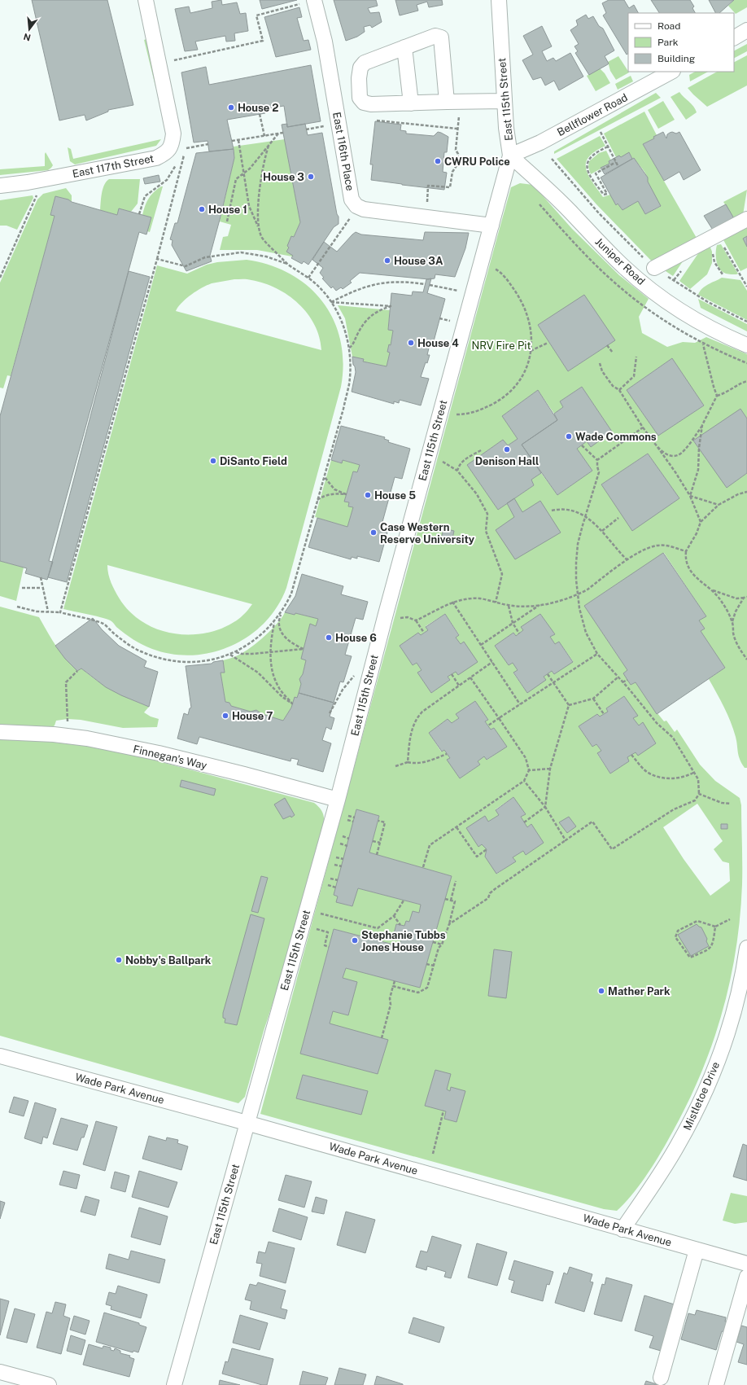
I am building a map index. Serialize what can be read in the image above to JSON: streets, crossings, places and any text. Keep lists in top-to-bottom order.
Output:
{
  "streets": {
    "street": [
      "East 115th Street",
      "Bellflower Road",
      "East 116th Place",
      "East 117th Street",
      "Juniper Road",
      "Finnegan's Way",
      "Wade Park Avenue",
      "Mistletoe Drive"
    ]
  },
  "crossings": [
    ["East 115th Street", "Bellflower Road"],
    ["East 115th Street", "East 116th Place"],
    ["East 115th Street", "Juniper Road"],
    ["East 115th Street", "Finnegan's Way"],
    ["East 115th Street", "Wade Park Avenue"],
    ["Bellflower Road", "Juniper Road"],
    ["Wade Park Avenue", "Mistletoe Drive"]
  ],
  "parks": ["NRV Fire Pit"],
  "places": [
    "House 2",
    "CWRU Police",
    "House 3",
    "House 1",
    "House 3A",
    "House 4",
    "Wade Commons",
    "Denison Hall",
    "DiSanto Field",
    "House 5",
    "Case Western Reserve University",
    "House 6",
    "House 7",
    "Stephanie Tubbs Jones House",
    "Nobby's Ballpark",
    "Mather Park"
  ],
  "legend": ["Road", "Park", "Building"],
  "north": "bottom"
}
